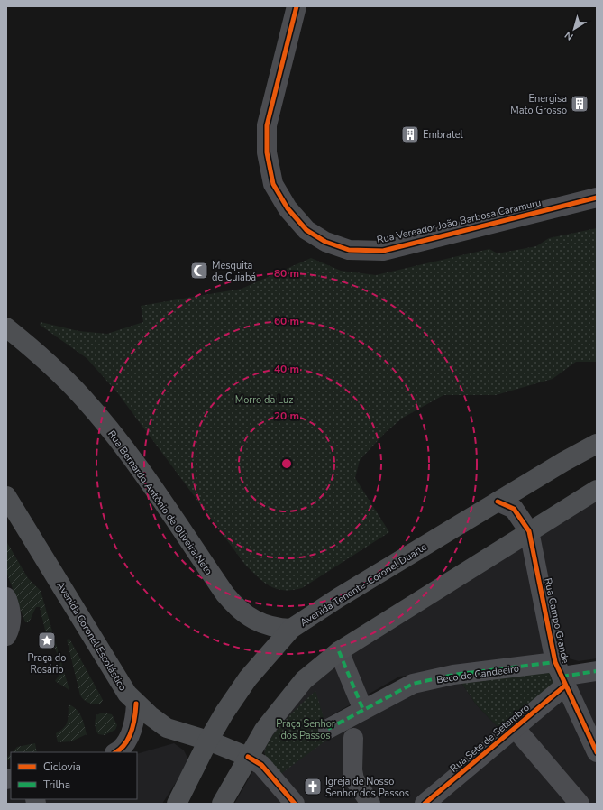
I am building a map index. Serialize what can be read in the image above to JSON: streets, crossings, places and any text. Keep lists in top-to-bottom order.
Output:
{
  "streets": {
    "main road": ["Rua Bernardo Antônio de Oliveira Neto", "Avenida Tenente-Coronel Duarte", "Avenida Coronel Escolástico"],
    "street": [
      "Rua Vereador João Barbosa Caramuru",
      "Rua Campo Grande",
      "Beco do Candeeiro",
      "Rua Sete de Setembro"
    ]
  },
  "crossings": [
    ["Rua Bernardo Antônio de Oliveira Neto", "Avenida Tenente-Coronel Duarte"],
    ["Avenida Tenente-Coronel Duarte", "Rua Campo Grande"],
    ["Avenida Tenente-Coronel Duarte", "Avenida Coronel Escolástico"],
    ["Rua Campo Grande", "Beco do Candeeiro"],
    ["Rua Campo Grande", "Rua Sete de Setembro"],
    ["Beco do Candeeiro", "Rua Sete de Setembro"]
  ],
  "parks": ["Morro da Luz", "Praça Senhor dos Passos"],
  "places": {
    "building": ["Energisa Mato Grosso", "Embratel"],
    "mosque": ["Mesquita de Cuiabá"],
    "place": ["Praça do Rosário"],
    "church": ["Igreja de Nosso Senhor dos Passos"]
  },
  "legend": ["Ciclovia", "Trilha"],
  "north": "bottom left",
  "rings": [
    "80 m",
    "60 m",
    "40 m",
    "20 m"
  ]
}
